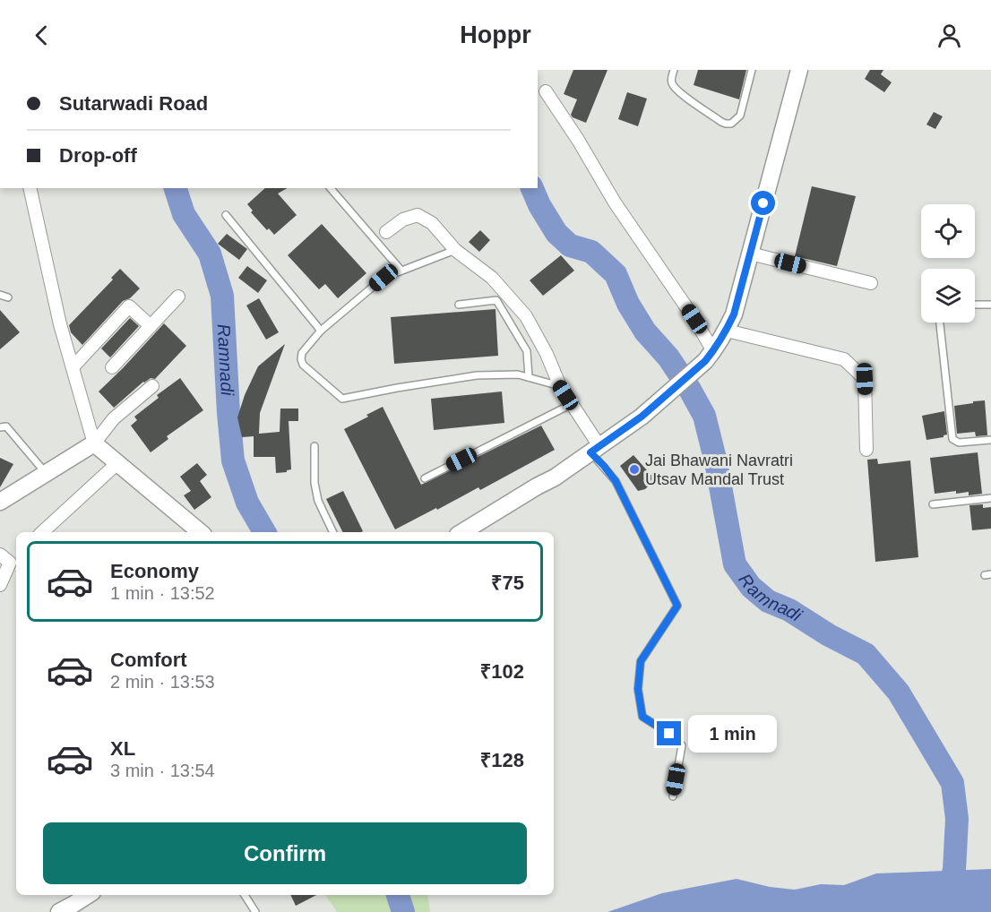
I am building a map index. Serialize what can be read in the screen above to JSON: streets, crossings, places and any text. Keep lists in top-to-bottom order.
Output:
{
  "water": ["Ramnadi"],
  "places": ["Jai Bhawani Navratri Utsav Mandal Trust"],
  "page": {
    "header": "Hoppr",
    "banner": ["Sutarwadi Road", "Drop-off"],
    "list": [
      {
        "name": "Economy",
        "note": "1 min · 13:52",
        "value": "₹75"
      },
      {
        "name": "Comfort",
        "note": "2 min · 13:53",
        "value": "₹102"
      },
      {
        "name": "XL",
        "note": "3 min · 13:54",
        "value": "₹128"
      }
    ],
    "bubble": "1 min",
    "buttons": "Confirm"
  }
}
